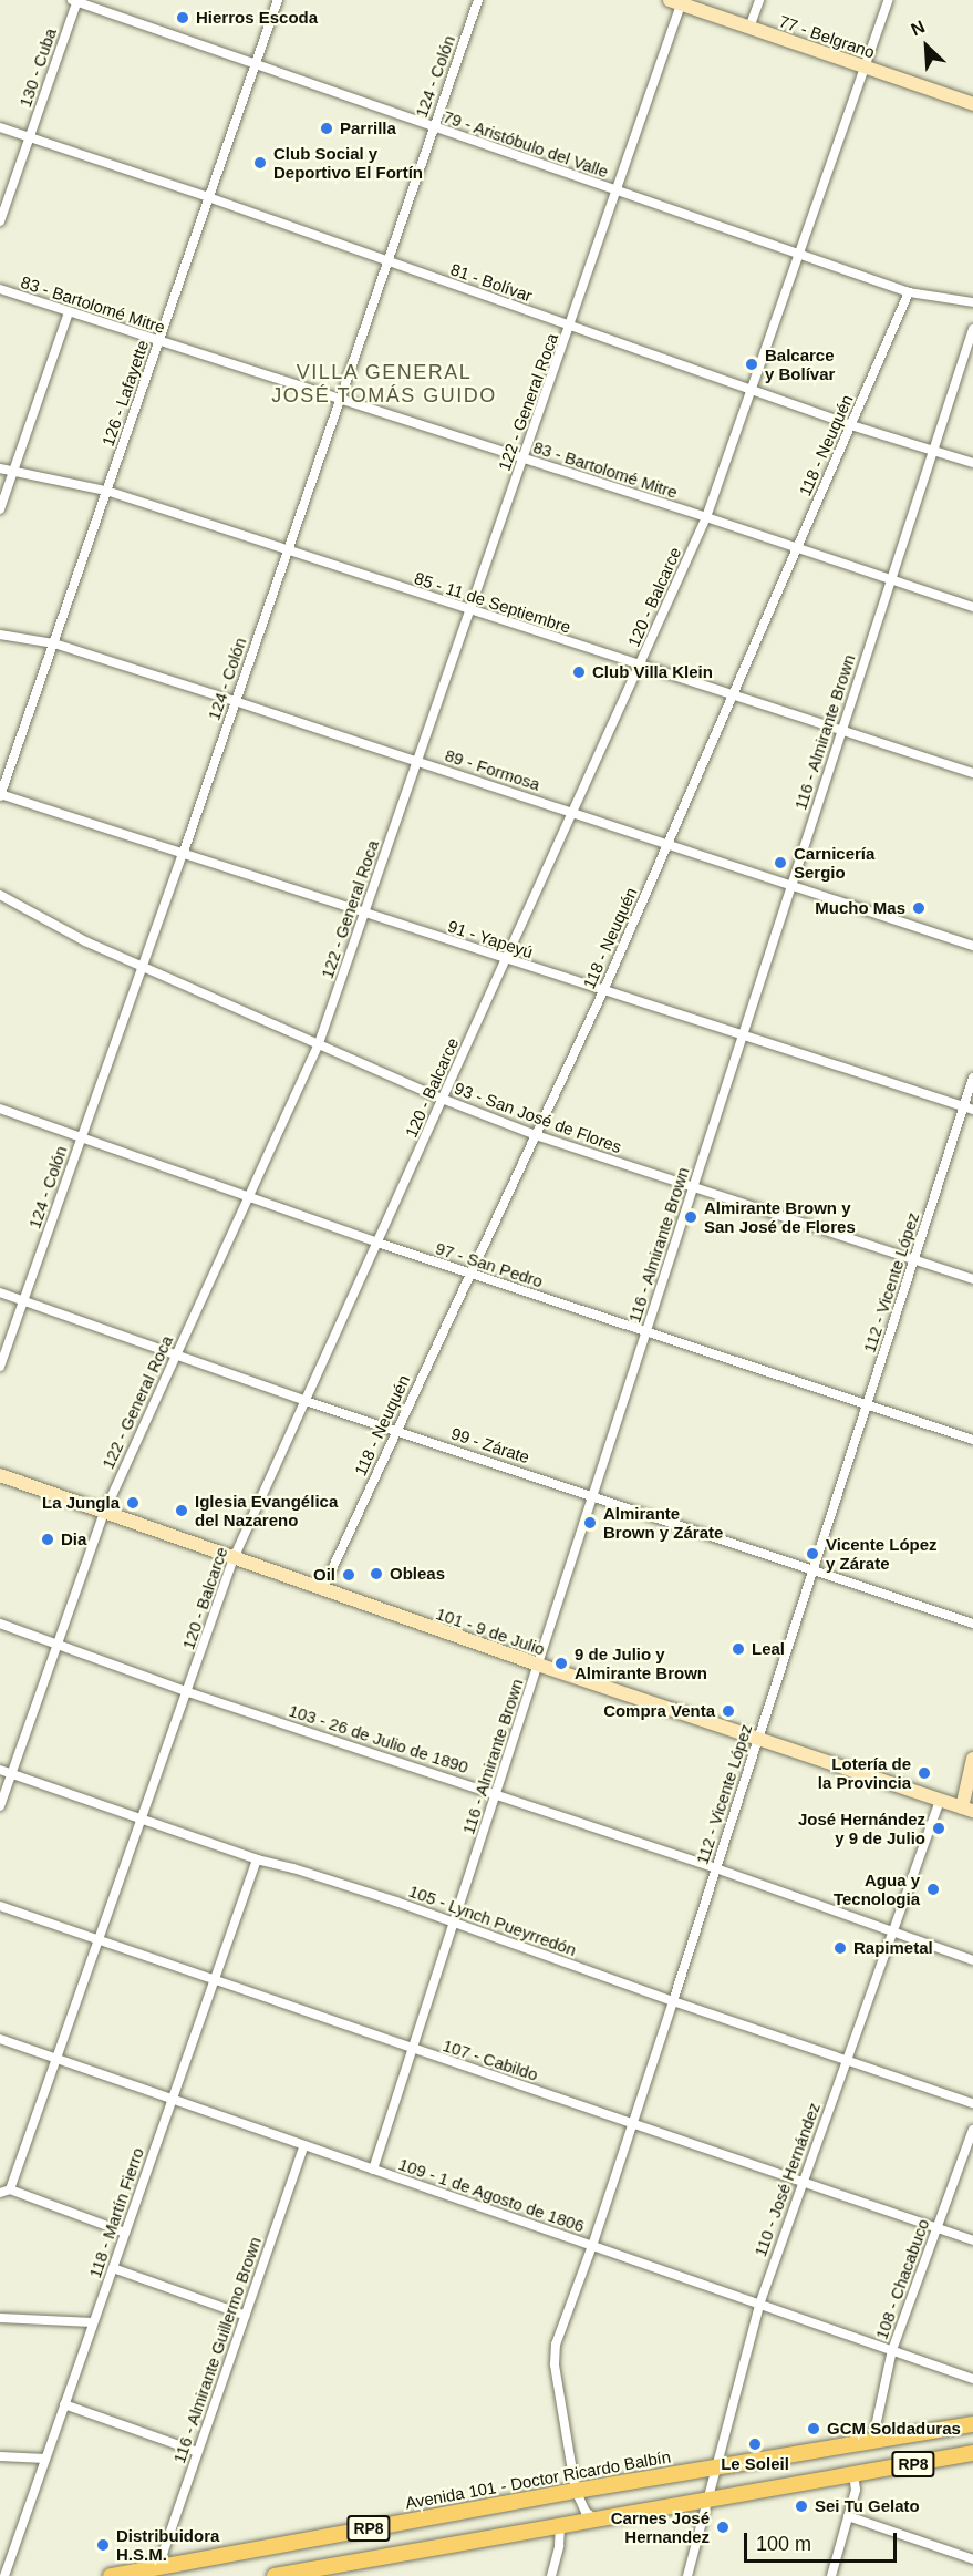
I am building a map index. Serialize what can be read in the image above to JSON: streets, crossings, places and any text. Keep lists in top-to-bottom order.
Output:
{
  "streets": {
    "main road": ["RP8", "Avenida 101 - Doctor Ricardo Balbín"],
    "street": [
      "77 - Belgrano",
      "130 - Cuba",
      "124 - Colón",
      "79 - Aristóbulo del Valle",
      "81 - Bolívar",
      "83 - Bartolomé Mitre",
      "126 - Lafayette",
      "122 - General Roca",
      "118 - Neuquén",
      "120 - Balcarce",
      "85 - 11 de Septiembre",
      "116 - Almirante Brown",
      "89 - Formosa",
      "91 - Yapeyú",
      "93 - San José de Flores",
      "97 - San Pedro",
      "112 - Vicente López",
      "99 - Zárate",
      "101 - 9 de Julio",
      "103 - 26 de Julio de 1890",
      "105 - Lynch Pueyrredón",
      "107 - Cabildo",
      "110 - José Hernández",
      "109 - 1 de Agosto de 1806",
      "118 - Martín Fierro",
      "108 - Chacabuco",
      "116 - Almirante Guillermo Brown"
    ]
  },
  "crossings": [
    ["77 - Belgrano", "122 - General Roca"],
    ["77 - Belgrano", "120 - Balcarce"],
    ["130 - Cuba", "79 - Aristóbulo del Valle"],
    ["130 - Cuba", "81 - Bolívar"],
    ["124 - Colón", "79 - Aristóbulo del Valle"],
    ["124 - Colón", "81 - Bolívar"],
    ["124 - Colón", "83 - Bartolomé Mitre"],
    ["124 - Colón", "85 - 11 de Septiembre"],
    ["124 - Colón", "89 - Formosa"],
    ["124 - Colón", "91 - Yapeyú"],
    ["124 - Colón", "93 - San José de Flores"],
    ["124 - Colón", "97 - San Pedro"],
    ["124 - Colón", "99 - Zárate"],
    ["79 - Aristóbulo del Valle", "126 - Lafayette"],
    ["79 - Aristóbulo del Valle", "122 - General Roca"],
    ["79 - Aristóbulo del Valle", "118 - Neuquén"],
    ["79 - Aristóbulo del Valle", "120 - Balcarce"],
    ["81 - Bolívar", "126 - Lafayette"],
    ["81 - Bolívar", "122 - General Roca"],
    ["81 - Bolívar", "118 - Neuquén"],
    ["81 - Bolívar", "120 - Balcarce"],
    ["81 - Bolívar", "116 - Almirante Brown"],
    ["83 - Bartolomé Mitre", "126 - Lafayette"],
    ["83 - Bartolomé Mitre", "122 - General Roca"],
    ["83 - Bartolomé Mitre", "118 - Neuquén"],
    ["83 - Bartolomé Mitre", "120 - Balcarce"],
    ["83 - Bartolomé Mitre", "116 - Almirante Brown"],
    ["126 - Lafayette", "85 - 11 de Septiembre"],
    ["126 - Lafayette", "89 - Formosa"],
    ["126 - Lafayette", "91 - Yapeyú"],
    ["122 - General Roca", "85 - 11 de Septiembre"],
    ["122 - General Roca", "89 - Formosa"],
    ["122 - General Roca", "91 - Yapeyú"],
    ["122 - General Roca", "93 - San José de Flores"],
    ["122 - General Roca", "97 - San Pedro"],
    ["122 - General Roca", "99 - Zárate"],
    ["122 - General Roca", "101 - 9 de Julio"],
    ["122 - General Roca", "103 - 26 de Julio de 1890"],
    ["122 - General Roca", "105 - Lynch Pueyrredón"],
    ["118 - Neuquén", "85 - 11 de Septiembre"],
    ["118 - Neuquén", "89 - Formosa"],
    ["118 - Neuquén", "91 - Yapeyú"],
    ["118 - Neuquén", "93 - San José de Flores"],
    ["118 - Neuquén", "97 - San Pedro"],
    ["118 - Neuquén", "99 - Zárate"],
    ["118 - Neuquén", "101 - 9 de Julio"],
    ["120 - Balcarce", "85 - 11 de Septiembre"],
    ["120 - Balcarce", "89 - Formosa"],
    ["120 - Balcarce", "91 - Yapeyú"],
    ["120 - Balcarce", "93 - San José de Flores"],
    ["120 - Balcarce", "97 - San Pedro"],
    ["120 - Balcarce", "99 - Zárate"],
    ["120 - Balcarce", "101 - 9 de Julio"],
    ["120 - Balcarce", "103 - 26 de Julio de 1890"],
    ["120 - Balcarce", "105 - Lynch Pueyrredón"],
    ["120 - Balcarce", "107 - Cabildo"],
    ["120 - Balcarce", "109 - 1 de Agosto de 1806"],
    ["85 - 11 de Septiembre", "116 - Almirante Brown"],
    ["116 - Almirante Brown", "89 - Formosa"],
    ["116 - Almirante Brown", "91 - Yapeyú"],
    ["116 - Almirante Brown", "93 - San José de Flores"],
    ["116 - Almirante Brown", "97 - San Pedro"],
    ["116 - Almirante Brown", "99 - Zárate"],
    ["116 - Almirante Brown", "101 - 9 de Julio"],
    ["116 - Almirante Brown", "103 - 26 de Julio de 1890"],
    ["116 - Almirante Brown", "105 - Lynch Pueyrredón"],
    ["116 - Almirante Brown", "107 - Cabildo"],
    ["116 - Almirante Brown", "109 - 1 de Agosto de 1806"],
    ["91 - Yapeyú", "112 - Vicente López"],
    ["93 - San José de Flores", "112 - Vicente López"],
    ["97 - San Pedro", "112 - Vicente López"],
    ["112 - Vicente López", "99 - Zárate"],
    ["112 - Vicente López", "101 - 9 de Julio"],
    ["112 - Vicente López", "103 - 26 de Julio de 1890"],
    ["112 - Vicente López", "105 - Lynch Pueyrredón"],
    ["112 - Vicente López", "107 - Cabildo"],
    ["112 - Vicente López", "109 - 1 de Agosto de 1806"],
    ["112 - Vicente López", "RP8"],
    ["112 - Vicente López", "Avenida 101 - Doctor Ricardo Balbín"],
    ["101 - 9 de Julio", "110 - José Hernández"],
    ["103 - 26 de Julio de 1890", "110 - José Hernández"],
    ["105 - Lynch Pueyrredón", "110 - José Hernández"],
    ["105 - Lynch Pueyrredón", "118 - Martín Fierro"],
    ["107 - Cabildo", "110 - José Hernández"],
    ["107 - Cabildo", "118 - Martín Fierro"],
    ["107 - Cabildo", "108 - Chacabuco"],
    ["110 - José Hernández", "109 - 1 de Agosto de 1806"],
    ["110 - José Hernández", "RP8"],
    ["110 - José Hernández", "Avenida 101 - Doctor Ricardo Balbín"],
    ["109 - 1 de Agosto de 1806", "118 - Martín Fierro"],
    ["109 - 1 de Agosto de 1806", "108 - Chacabuco"],
    ["109 - 1 de Agosto de 1806", "116 - Almirante Guillermo Brown"],
    ["108 - Chacabuco", "Avenida 101 - Doctor Ricardo Balbín"],
    ["116 - Almirante Guillermo Brown", "Avenida 101 - Doctor Ricardo Balbín"]
  ],
  "districts": ["VILLA GENERAL JOSÉ TOMÁS GUIDO"],
  "places": [
    "Hierros Escoda",
    "Parrilla",
    "Club Social y Deportivo El Fortín",
    "Balcarce y Bolívar",
    "Club Villa Klein",
    "Carnicería Sergio",
    "Mucho Mas",
    "Almirante Brown y San José de Flores",
    "La Jungla",
    "Iglesia Evangélica del Nazareno",
    "Almirante Brown y Zárate",
    "Dia",
    "Vicente López y Zárate",
    "Obleas",
    "Oil",
    "Leal",
    "9 de Julio y Almirante Brown",
    "Compra Venta",
    "Lotería de la Provincia",
    "José Hernández y 9 de Julio",
    "Agua y Tecnologia",
    "Rapimetal",
    "GCM Soldaduras",
    "Le Soleil",
    "Sei Tu Gelato",
    "Carnes José Hernandez",
    "Distribuidora H.S.M."
  ],
  "scale_bar": "100 m",
  "north": "top left"
}
